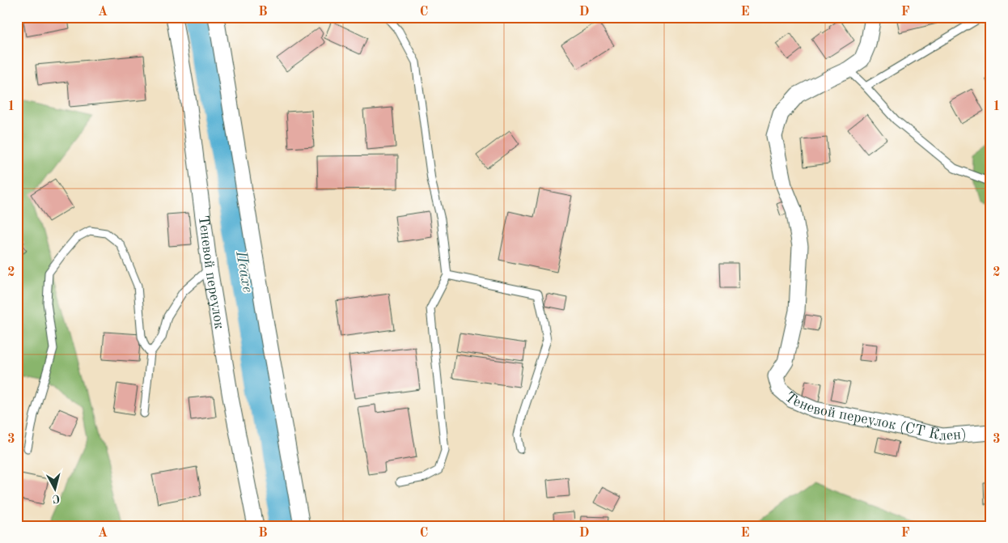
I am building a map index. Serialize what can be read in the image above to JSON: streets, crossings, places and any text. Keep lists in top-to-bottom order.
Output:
{
  "streets": {
    "street": ["Теневой переулок", "Теневой переулок (СТ Клен)"]
  },
  "water": ["Псахе"],
  "north": "bottom",
  "grid": {
    "columns": [
      "A",
      "B",
      "C",
      "D",
      "E",
      "F"
    ],
    "rows": ["1", "2", "3"]
  }
}
